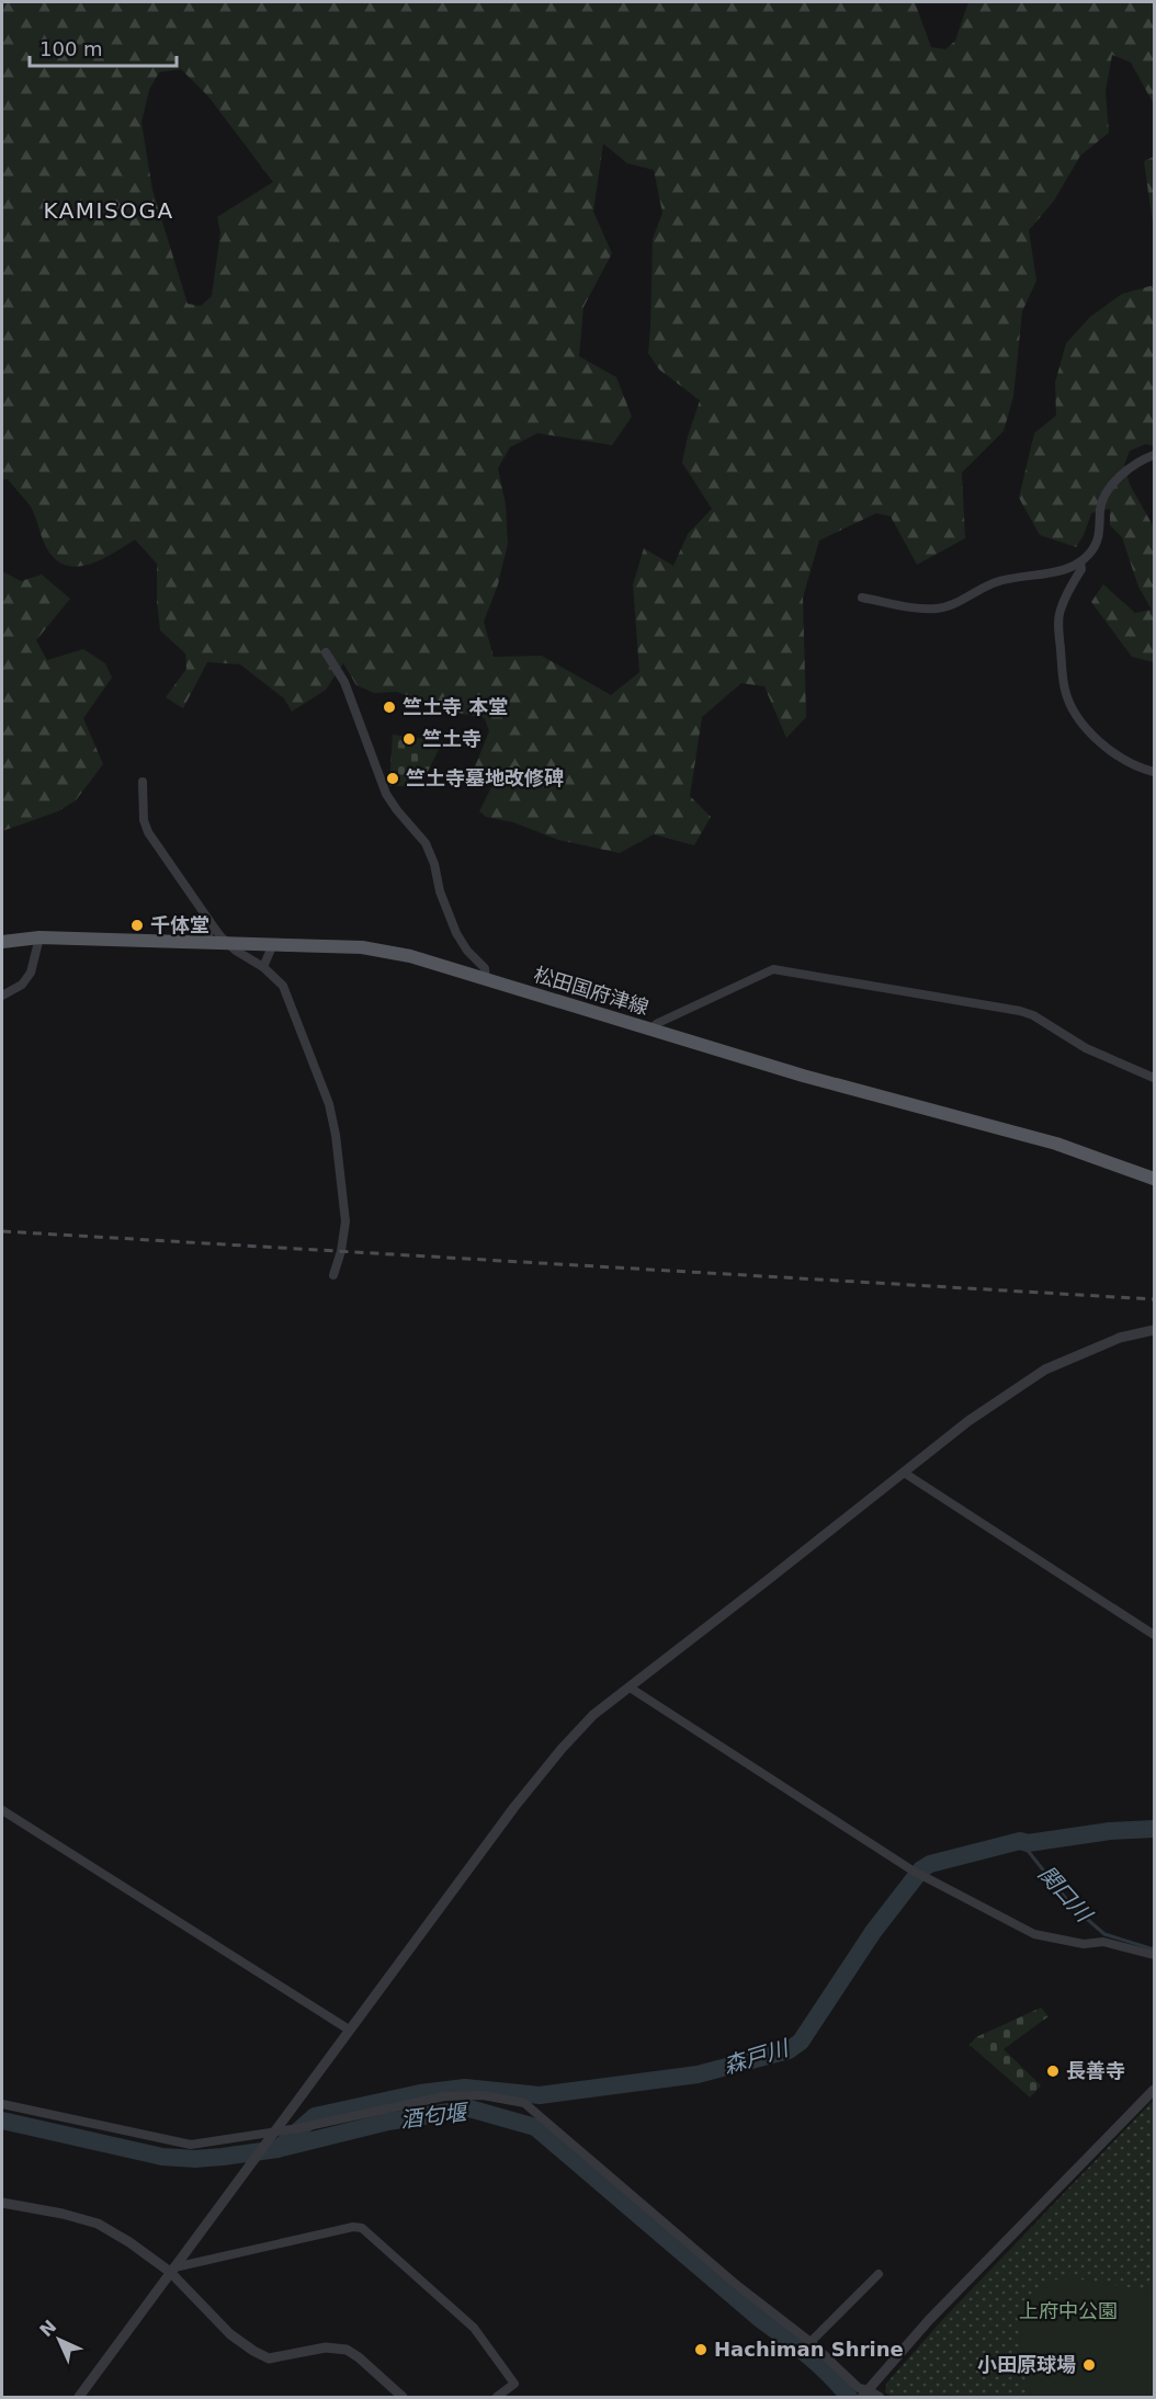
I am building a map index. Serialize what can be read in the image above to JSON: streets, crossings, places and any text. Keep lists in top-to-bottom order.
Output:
{
  "streets": {
    "main road": ["松田国府津線"]
  },
  "districts": ["KAMISOGA"],
  "water": ["関口川", "森戸川", "酒匂堰"],
  "parks": ["上府中公園"],
  "places": [
    "竺土寺 本堂",
    "竺土寺",
    "竺土寺墓地改修碑",
    "千体堂",
    "長善寺",
    "Hachiman Shrine",
    "小田原球場"
  ],
  "scale_bar": "100 m",
  "north": "top left"
}
